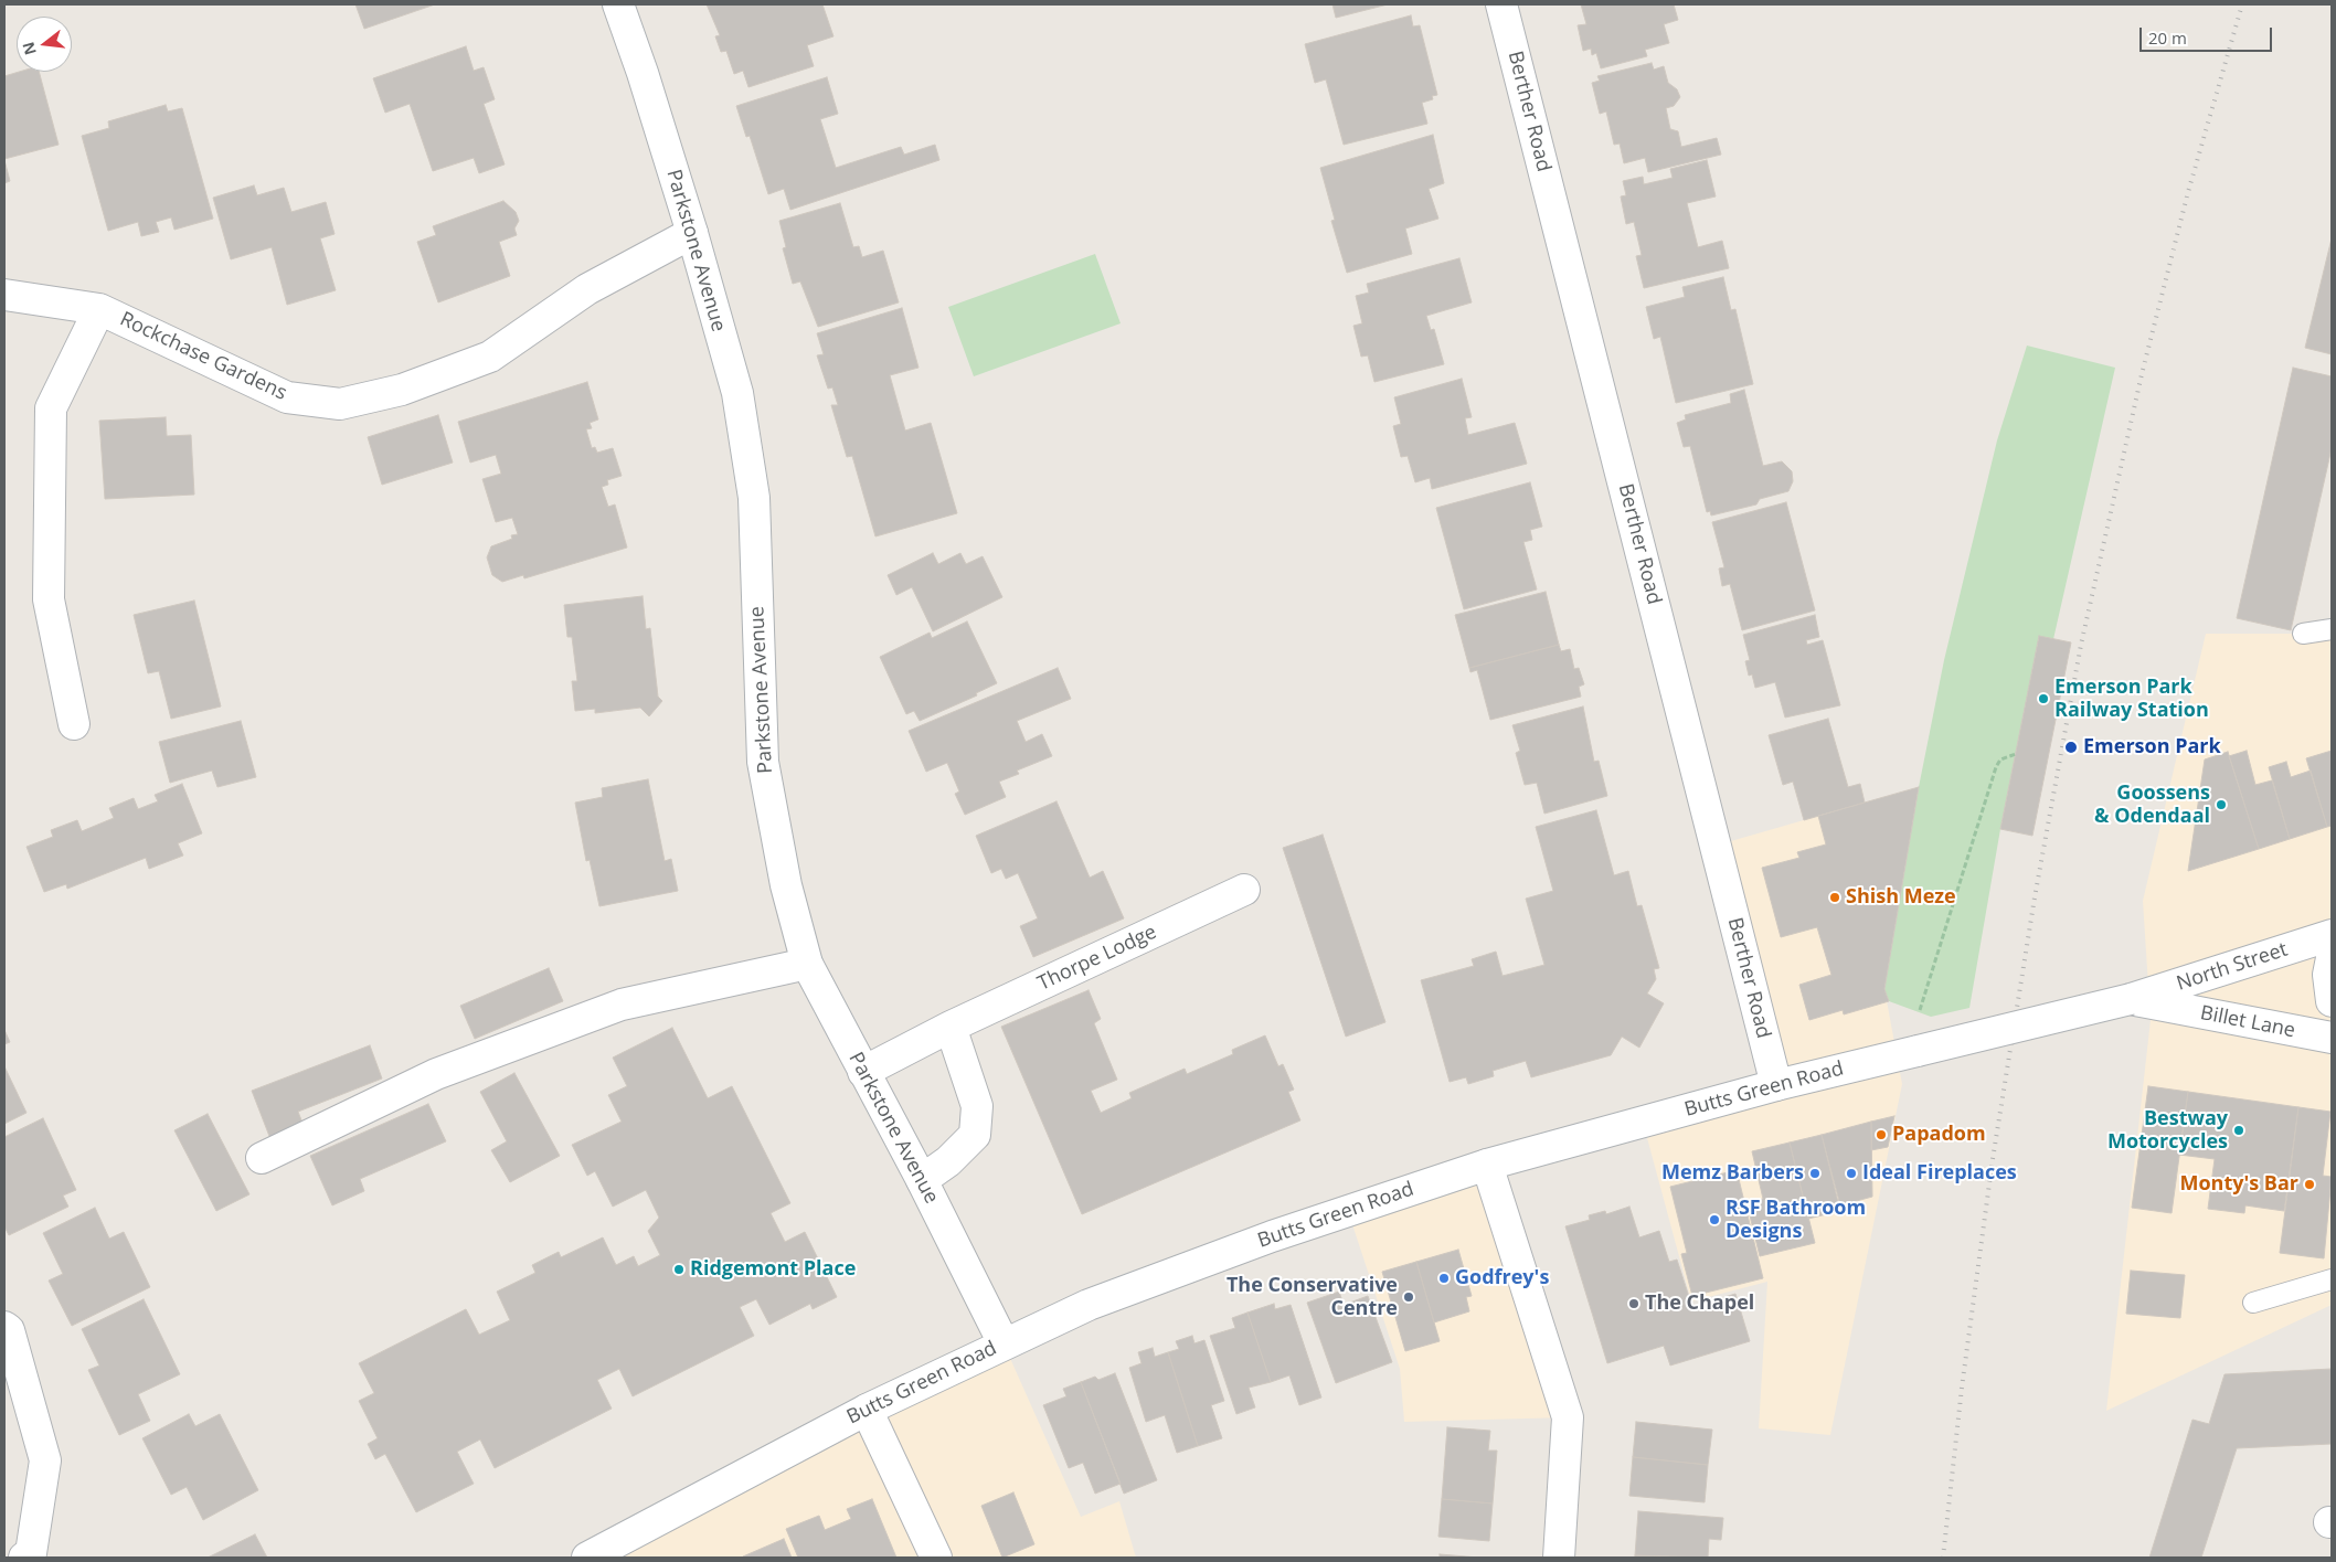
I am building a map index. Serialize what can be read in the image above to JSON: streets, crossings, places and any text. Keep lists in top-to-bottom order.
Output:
{
  "streets": {
    "street": [
      "Berther Road",
      "Parkstone Avenue",
      "Rockchase Gardens",
      "Thorpe Lodge",
      "North Street",
      "Billet Lane",
      "Butts Green Road"
    ]
  },
  "crossings": [
    ["Berther Road", "Butts Green Road"],
    ["Parkstone Avenue", "Rockchase Gardens"],
    ["Parkstone Avenue", "Thorpe Lodge"],
    ["Parkstone Avenue", "Butts Green Road"],
    ["North Street", "Billet Lane"],
    ["North Street", "Butts Green Road"],
    ["Billet Lane", "Butts Green Road"]
  ],
  "places": [
    "Emerson Park Railway Station",
    "Emerson Park",
    "Goossens & Odendaal",
    "Shish Meze",
    "Bestway Motorcycles",
    "Papadom",
    "Memz Barbers",
    "Ideal Fireplaces",
    "Monty's Bar",
    "RSF Bathroom Designs",
    "Ridgemont Place",
    "Godfrey's",
    "The Conservative Centre",
    "The Chapel"
  ],
  "scale_bar": "20 m",
  "north": "left"
}
